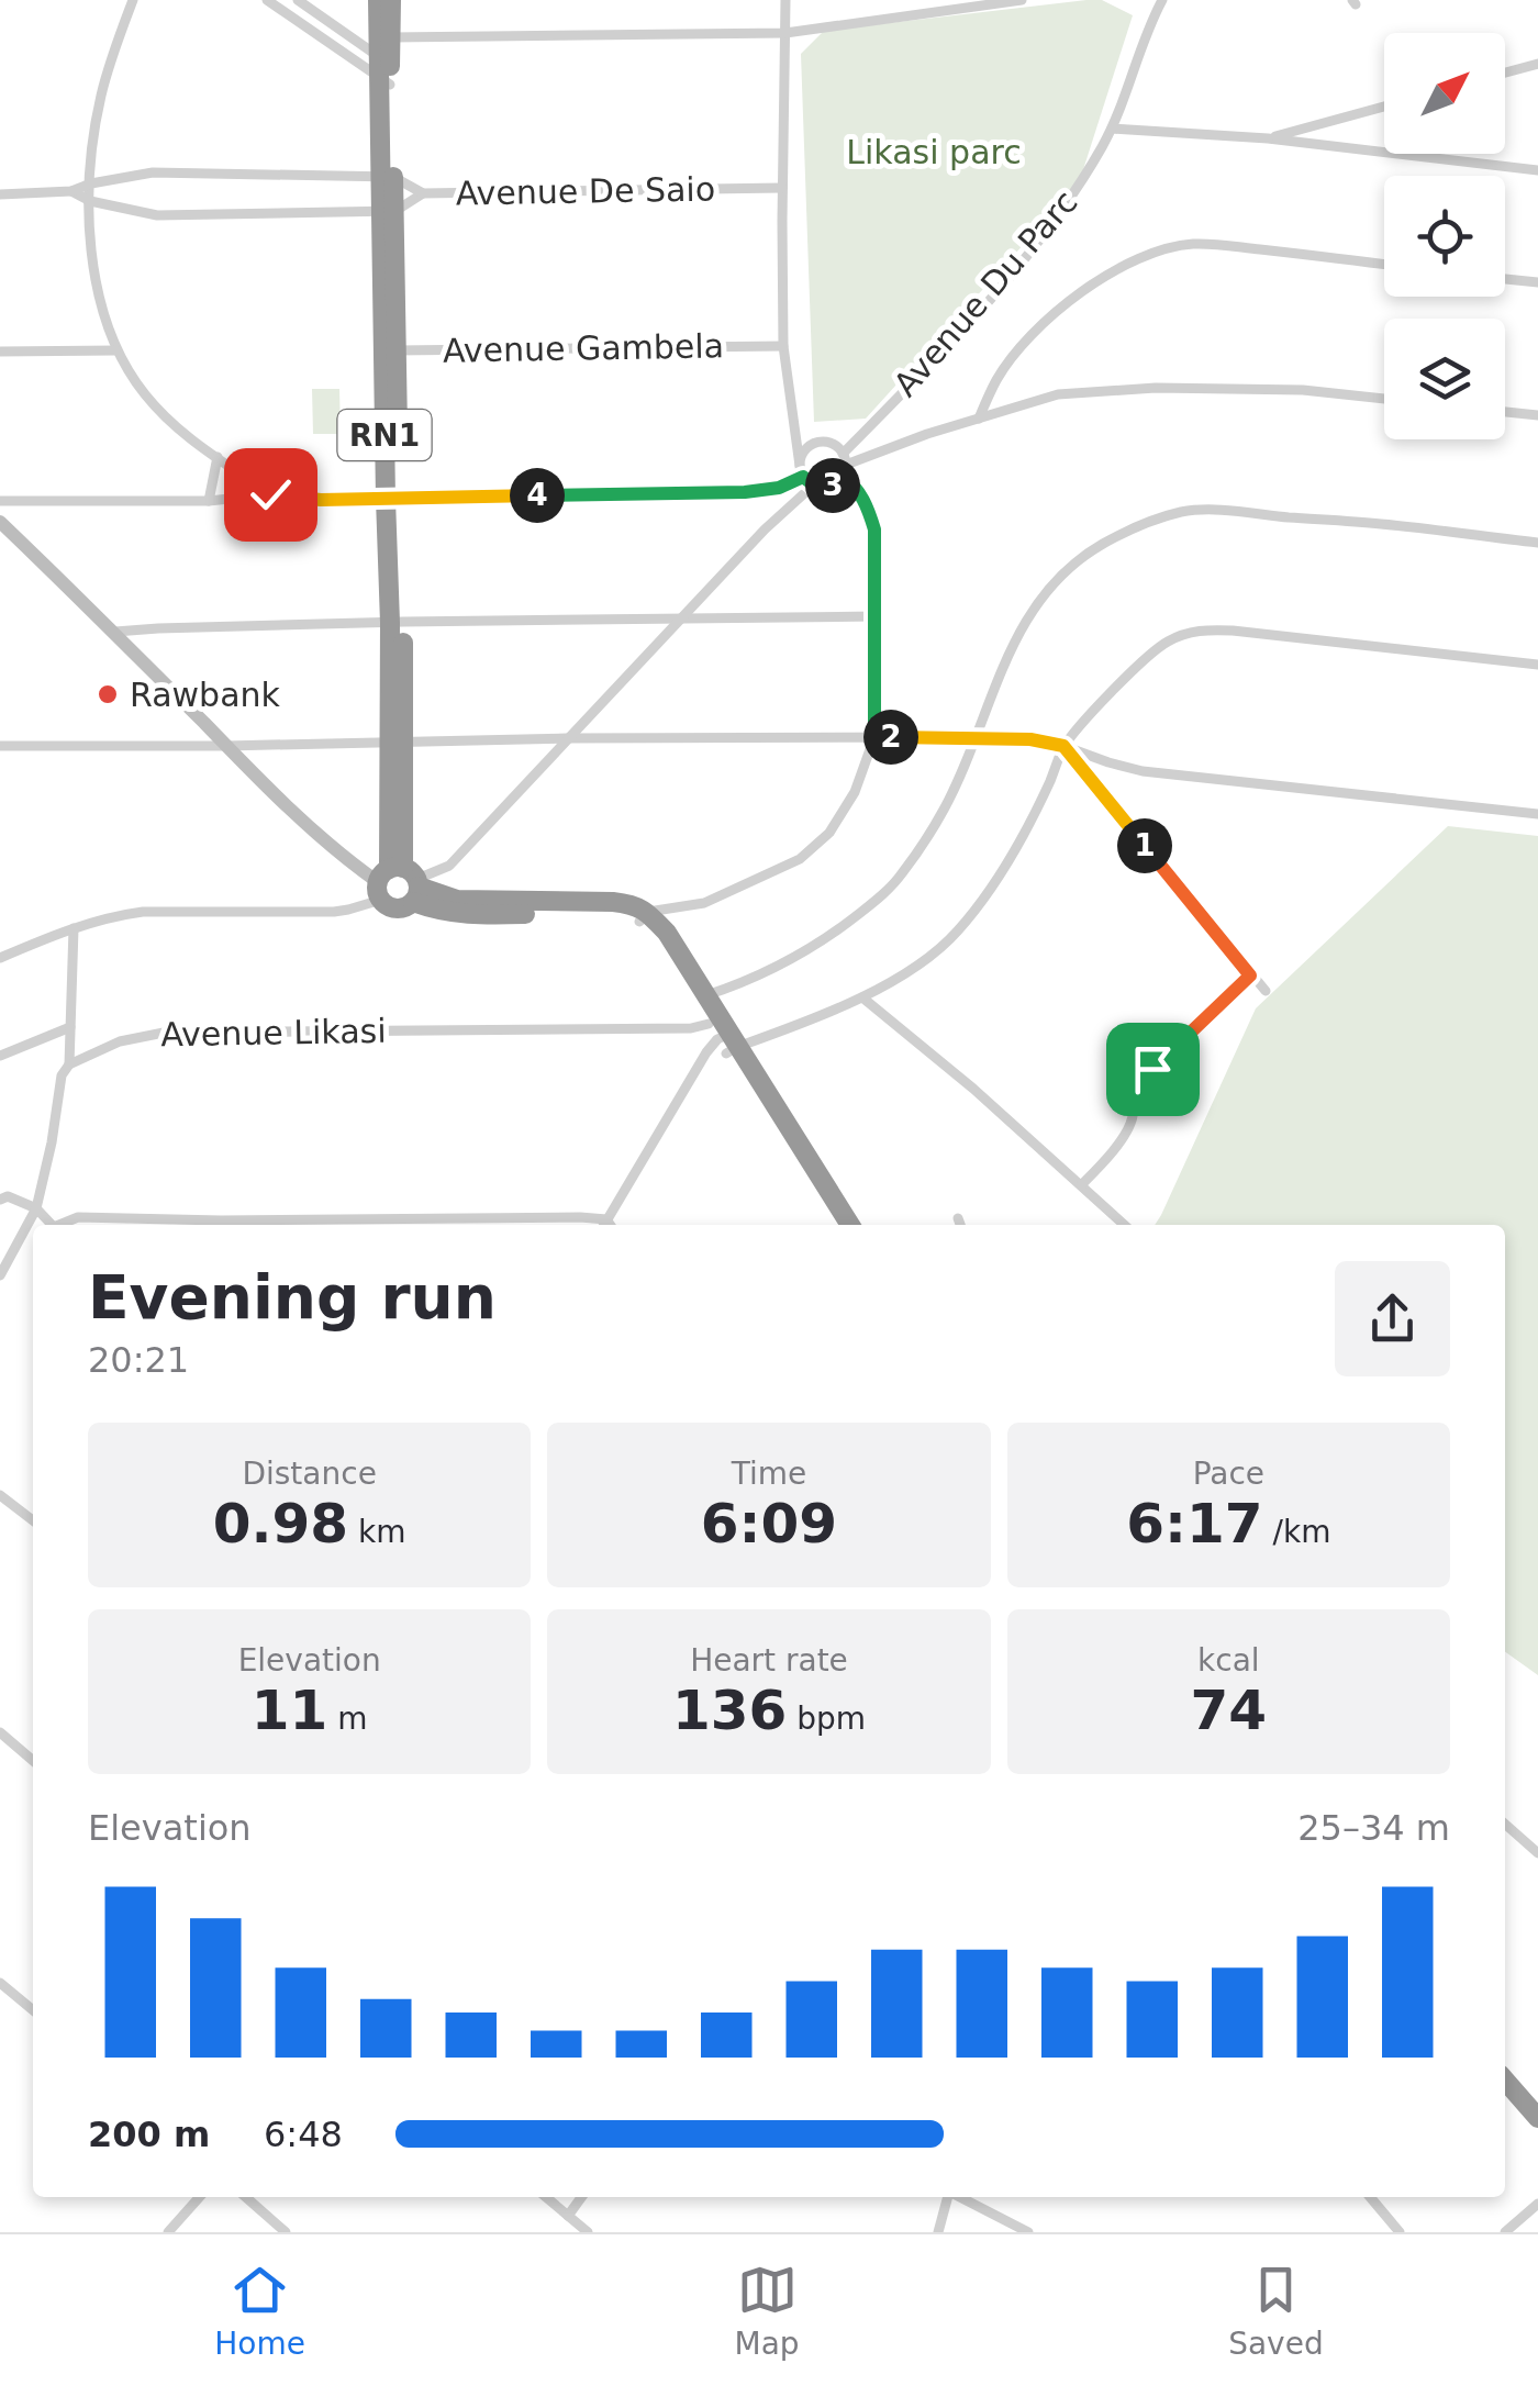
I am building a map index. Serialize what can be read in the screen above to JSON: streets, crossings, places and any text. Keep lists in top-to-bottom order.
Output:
{
  "streets": {
    "highway": ["RN1"],
    "street": [
      "Avenue De Saio",
      "Avenue Du Parc",
      "Avenue Gambela",
      "Avenue Likasi"
    ]
  },
  "crossings": [
    ["Avenue De Saio", "RN1"],
    ["Avenue Gambela", "RN1"]
  ],
  "parks": ["Likasi parc"],
  "places": ["Rawbank"],
  "north": "top right",
  "page": {
    "pins": [
      "3",
      "4",
      "2",
      "1"
    ],
    "heading": ["Evening run", "20:21"],
    "stats": [
      ["Distance", "0.98 km"],
      ["Time", "6:09"],
      ["Pace", "6:17 /km"],
      ["Elevation", "11 m"],
      ["Heart rate", "136 bpm"],
      ["kcal", "74"]
    ],
    "chart": ["Elevation", "25–34 m"],
    "list": [
      {
        "name": "200 m",
        "note": "6:48"
      }
    ],
    "tabs": ["Home", "Map", "Saved"]
  }
}
